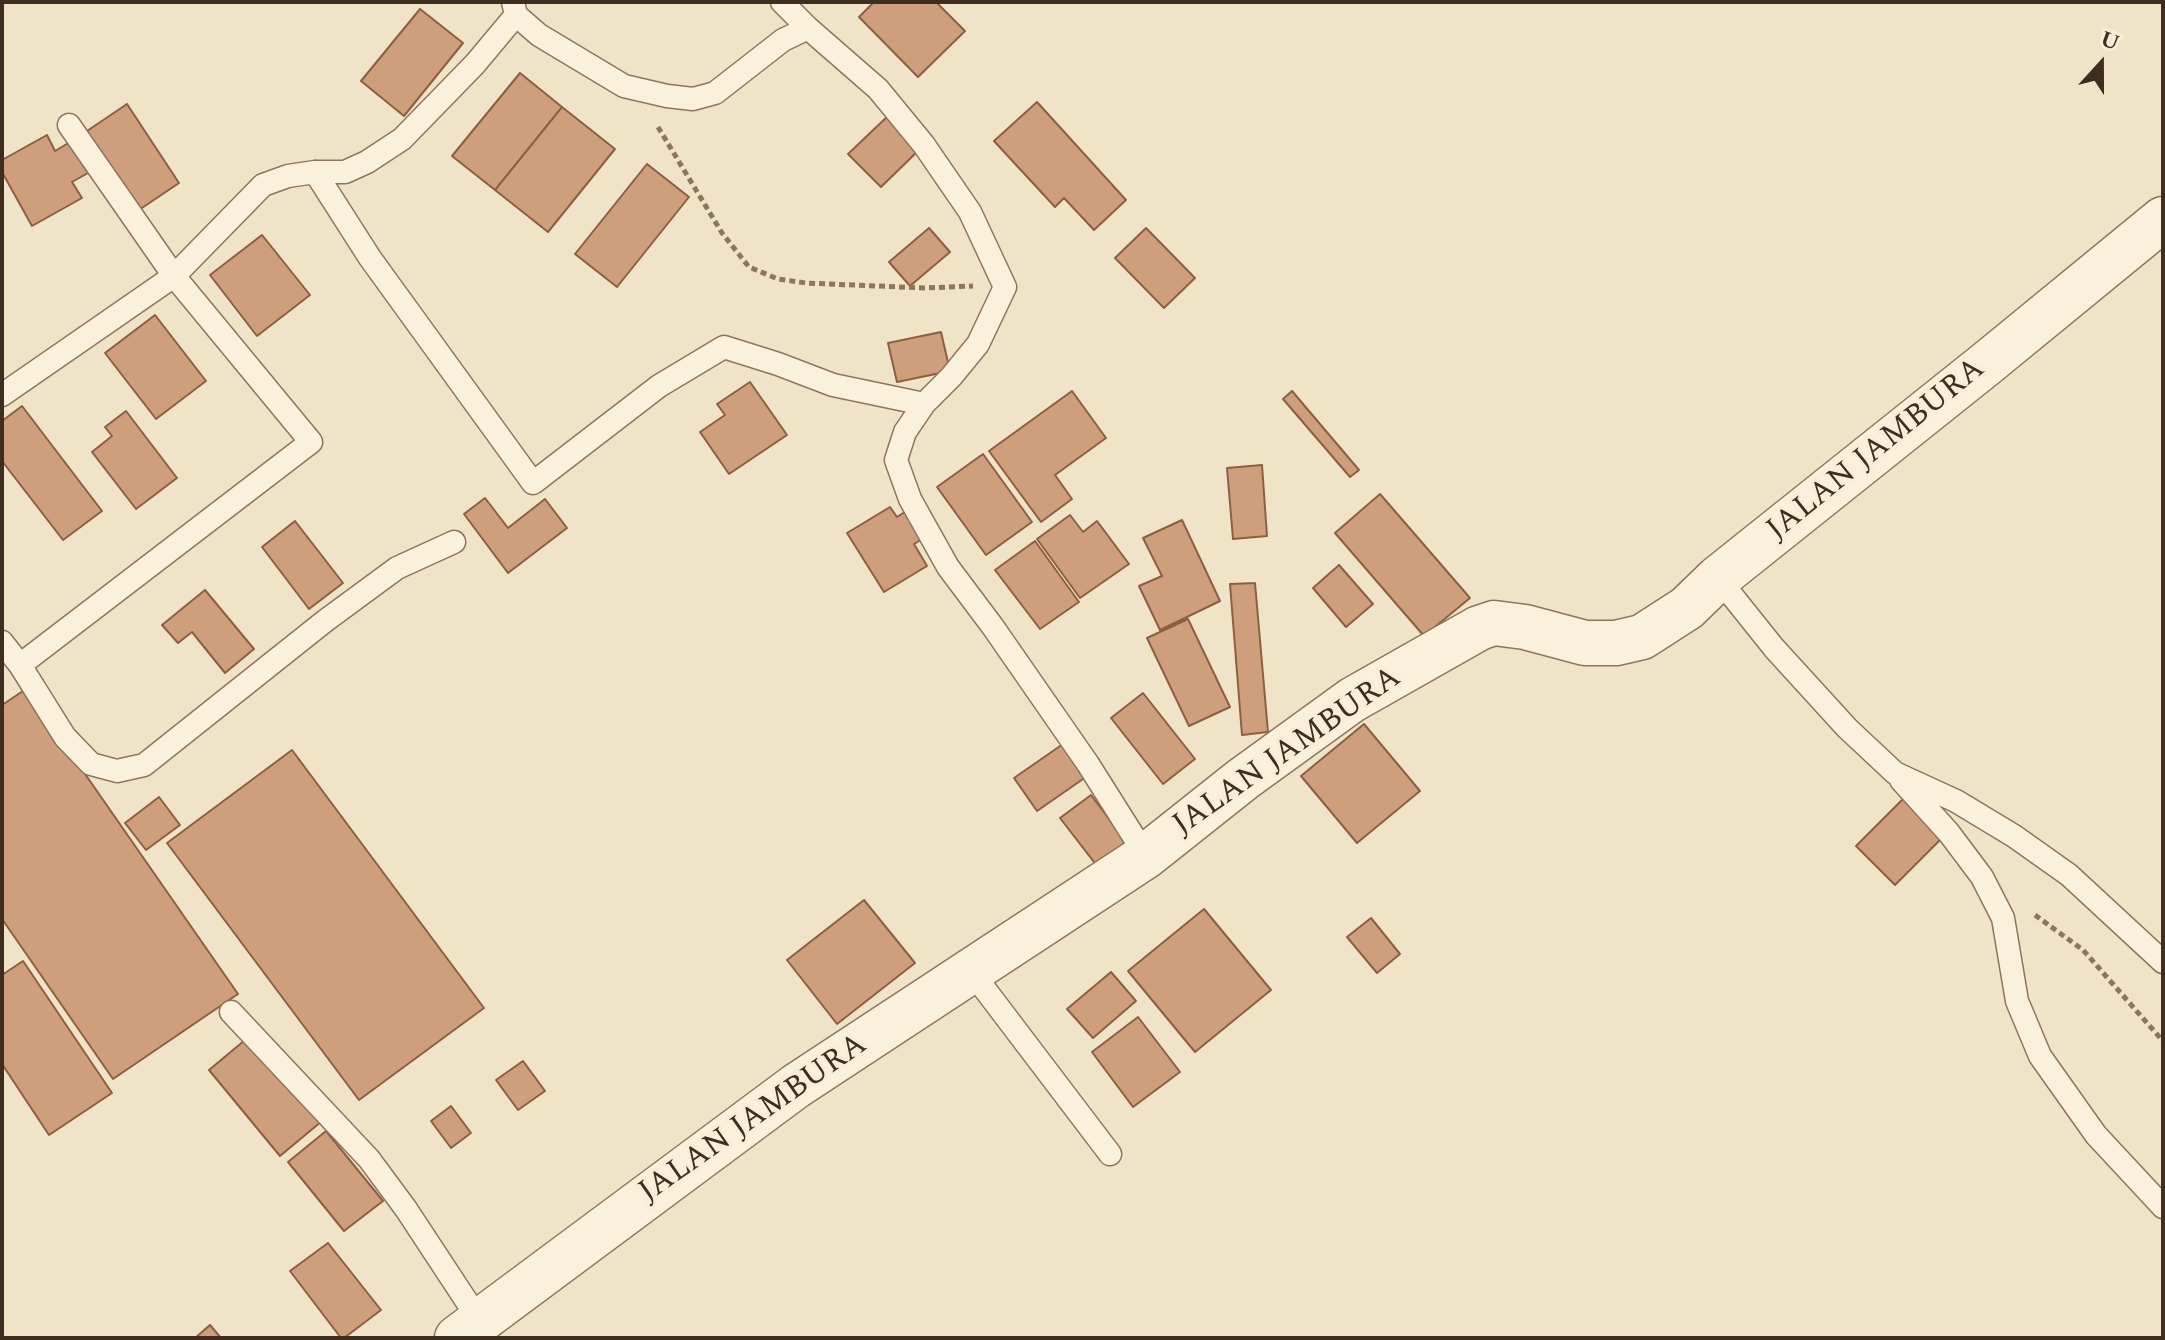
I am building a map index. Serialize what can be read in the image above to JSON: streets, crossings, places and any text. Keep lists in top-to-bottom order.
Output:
{
  "streets": {
    "street": ["JALAN JAMBURA"]
  },
  "north": "top"
}
